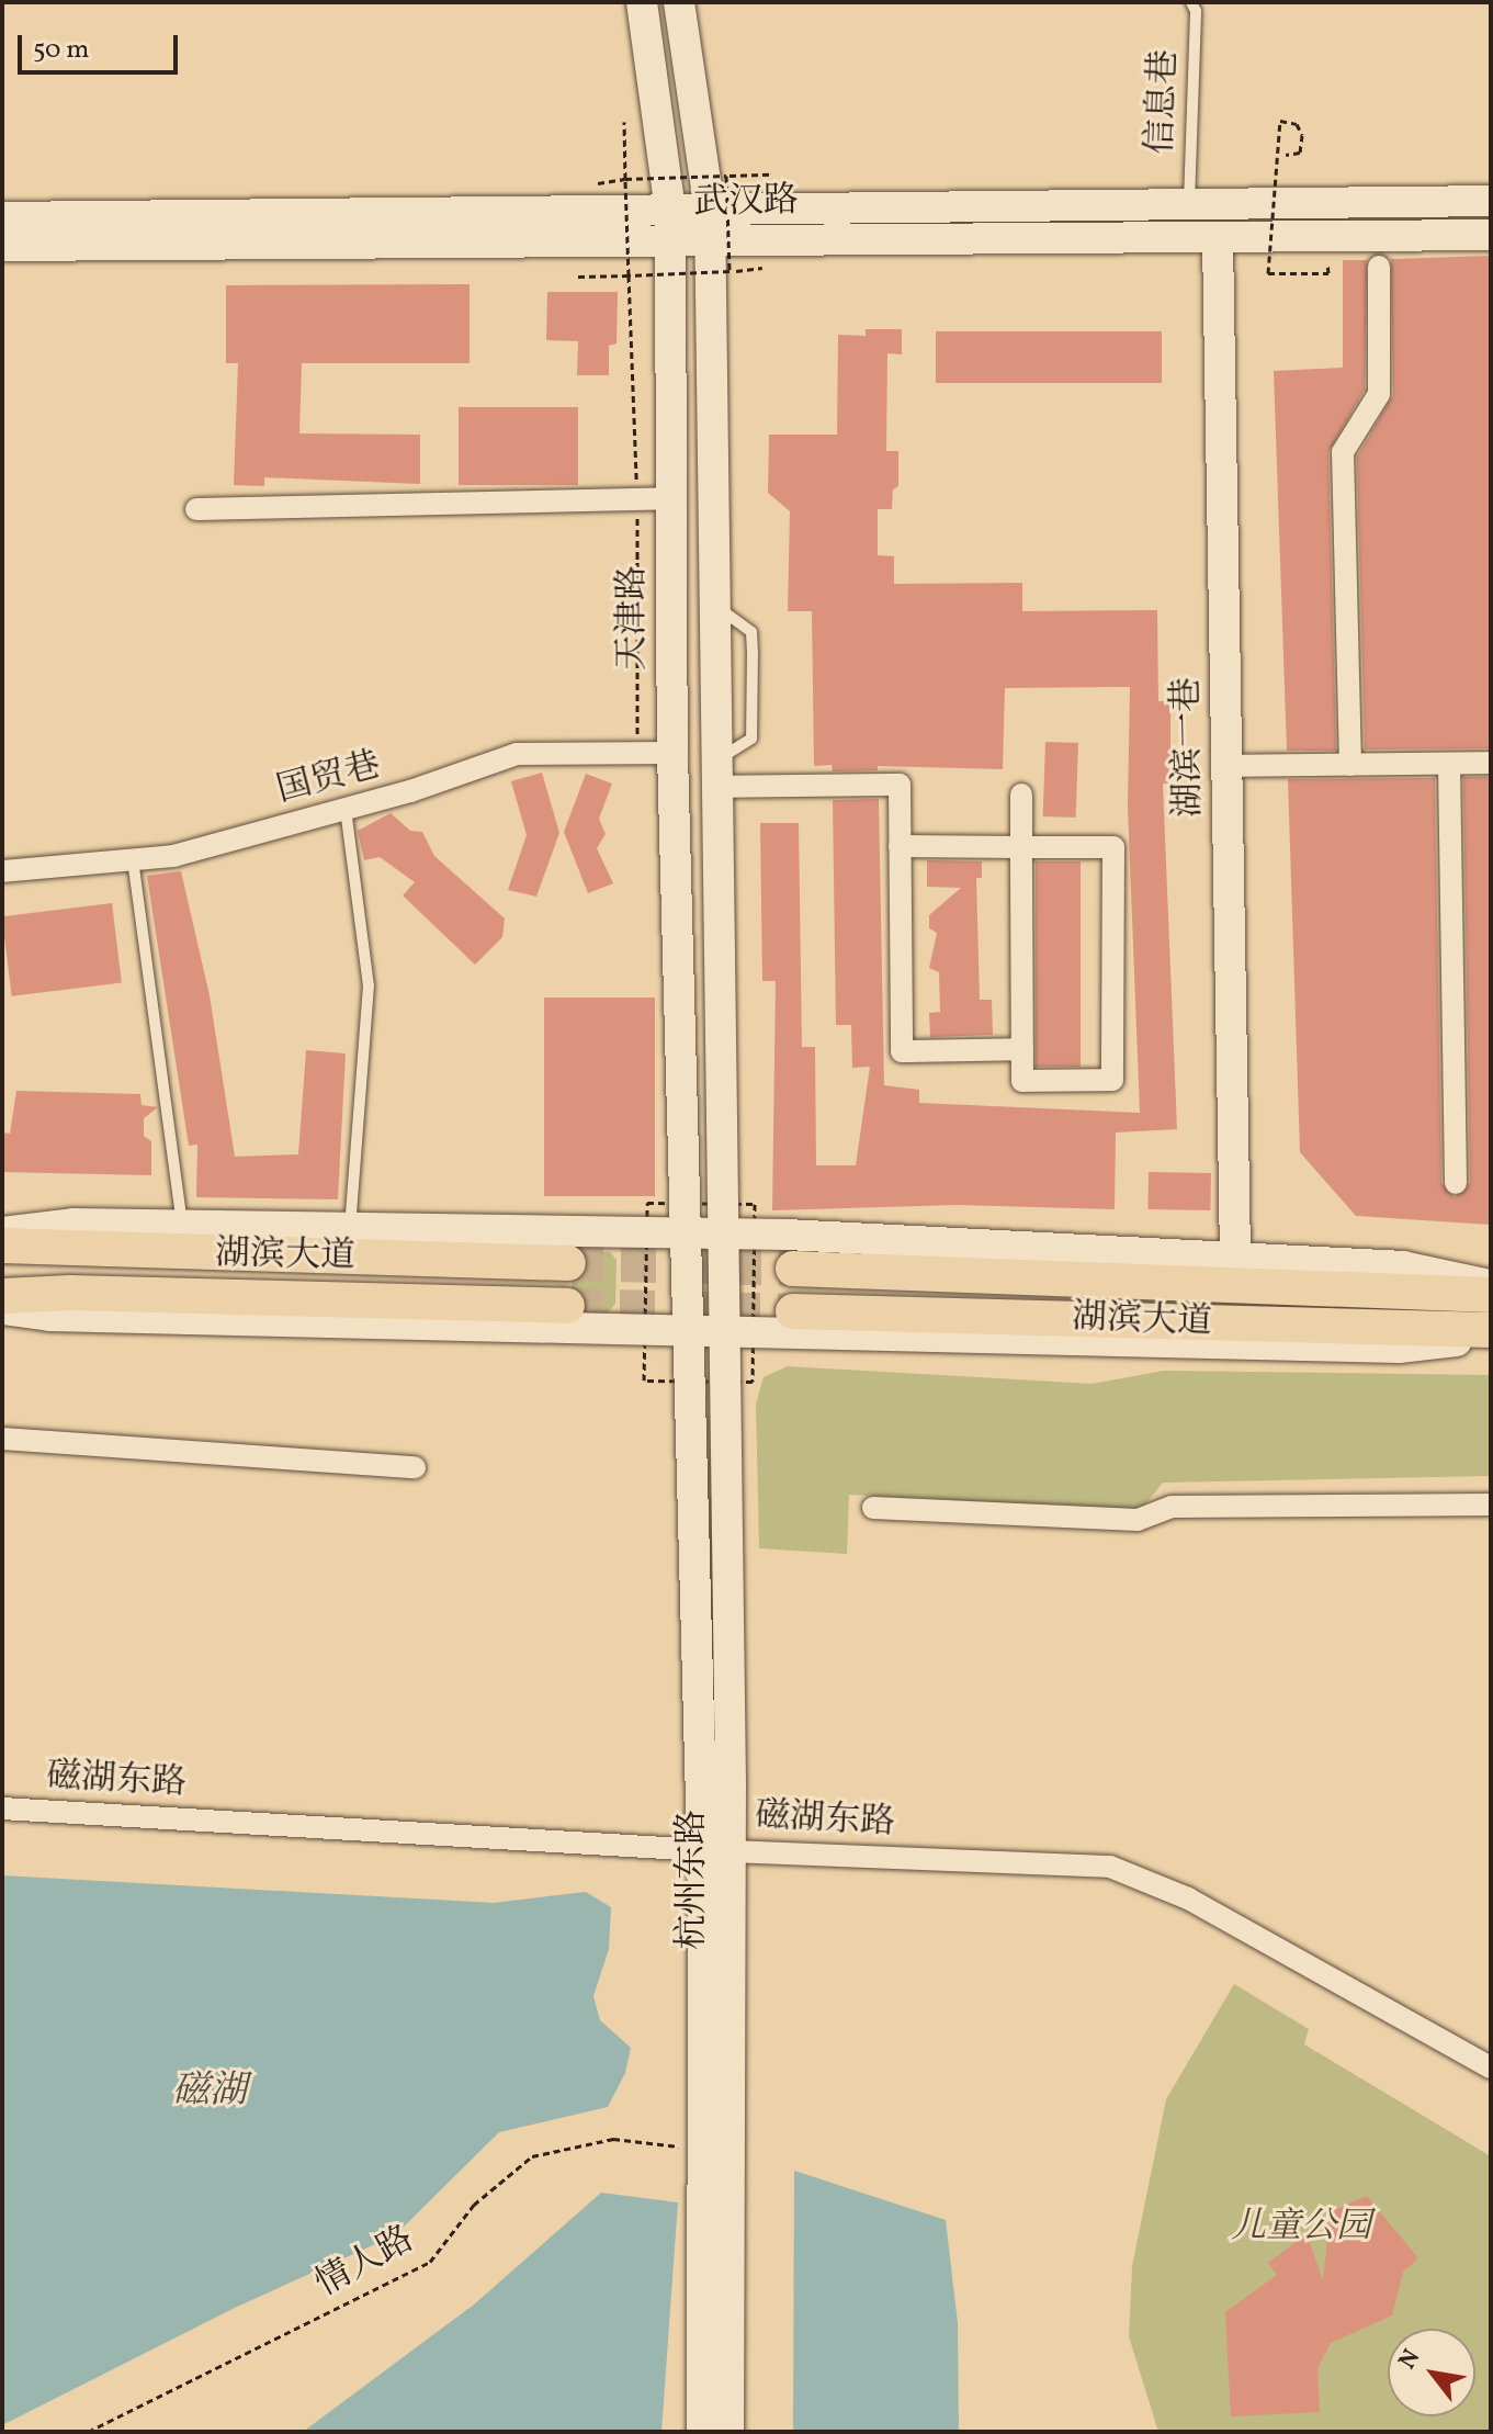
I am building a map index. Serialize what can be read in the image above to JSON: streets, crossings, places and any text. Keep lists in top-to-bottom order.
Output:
{
  "streets": {
    "main road": [
      "武汉路",
      "天津路",
      "湖滨一巷",
      "湖滨大道",
      "杭州东路"
    ],
    "street": ["国贸巷", "磁湖东路"],
    "lane": ["信息巷"],
    "path": ["情人路"]
  },
  "crossings": [
    ["信息巷", "武汉路"],
    ["武汉路", "天津路"],
    ["武汉路", "湖滨一巷"],
    ["天津路", "国贸巷"],
    ["天津路", "杭州东路"],
    ["磁湖东路", "杭州东路"],
    ["杭州东路", "情人路"]
  ],
  "water": ["磁湖"],
  "parks": ["儿童公园"],
  "scale_bar": "50 m",
  "north": "top left"
}
